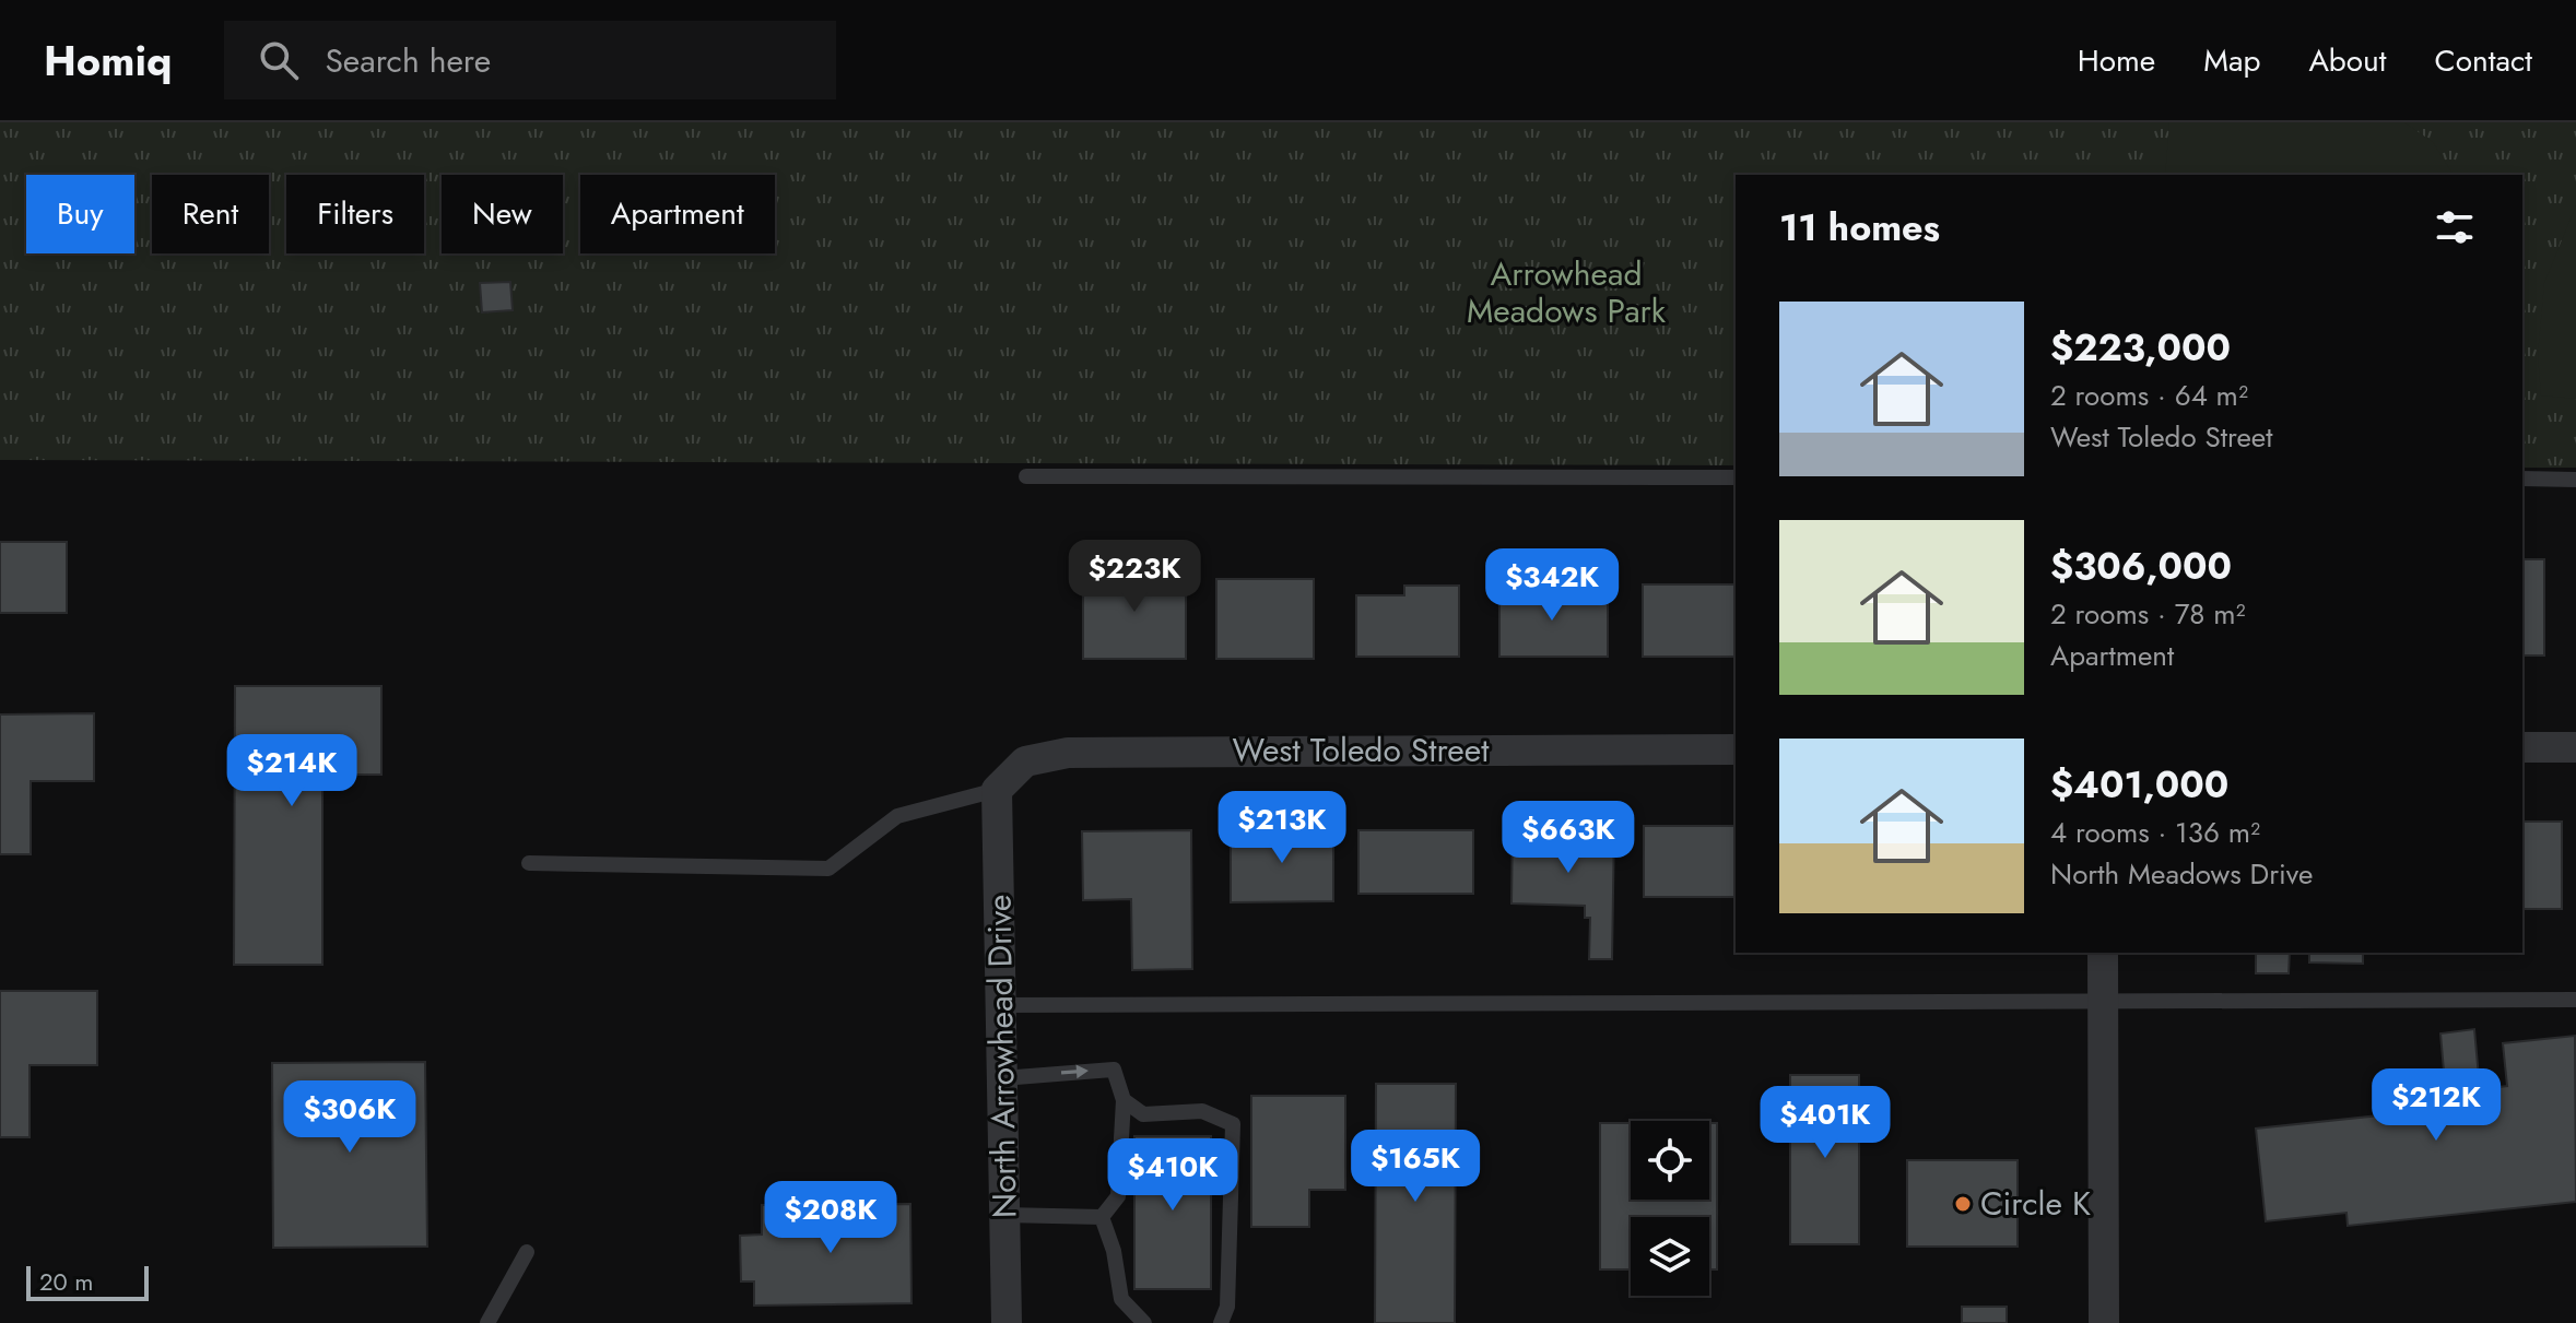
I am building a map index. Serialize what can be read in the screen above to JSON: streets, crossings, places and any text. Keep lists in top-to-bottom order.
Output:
{
  "streets": {
    "street": ["West Toledo Street", "North Arrowhead Drive"]
  },
  "crossings": [
    ["West Toledo Street", "North Arrowhead Drive"]
  ],
  "parks": ["Arrowhead Meadows Park"],
  "places": ["Circle K"],
  "scale_bar": "20 m",
  "page": {
    "header": "Homiq",
    "search": "Search here",
    "nav": [
      "Home",
      "Map",
      "About",
      "Contact"
    ],
    "chip": [
      "Buy",
      "Rent",
      "Filters",
      "New",
      "Apartment"
    ],
    "heading": "11 homes",
    "list": [
      {
        "name": "$223,000",
        "note": "2 rooms · 64 m² · West Toledo Street"
      },
      {
        "name": "$306,000",
        "note": "2 rooms · 78 m² · Apartment"
      },
      {
        "name": "$401,000",
        "note": "4 rooms · 136 m² · North Meadows Drive"
      }
    ],
    "price": [
      "$223K",
      "$342K",
      "$214K",
      "$213K",
      "$663K",
      "$212K",
      "$306K",
      "$401K",
      "$165K",
      "$410K",
      "$208K"
    ],
    "scale": "20 m"
  }
}
